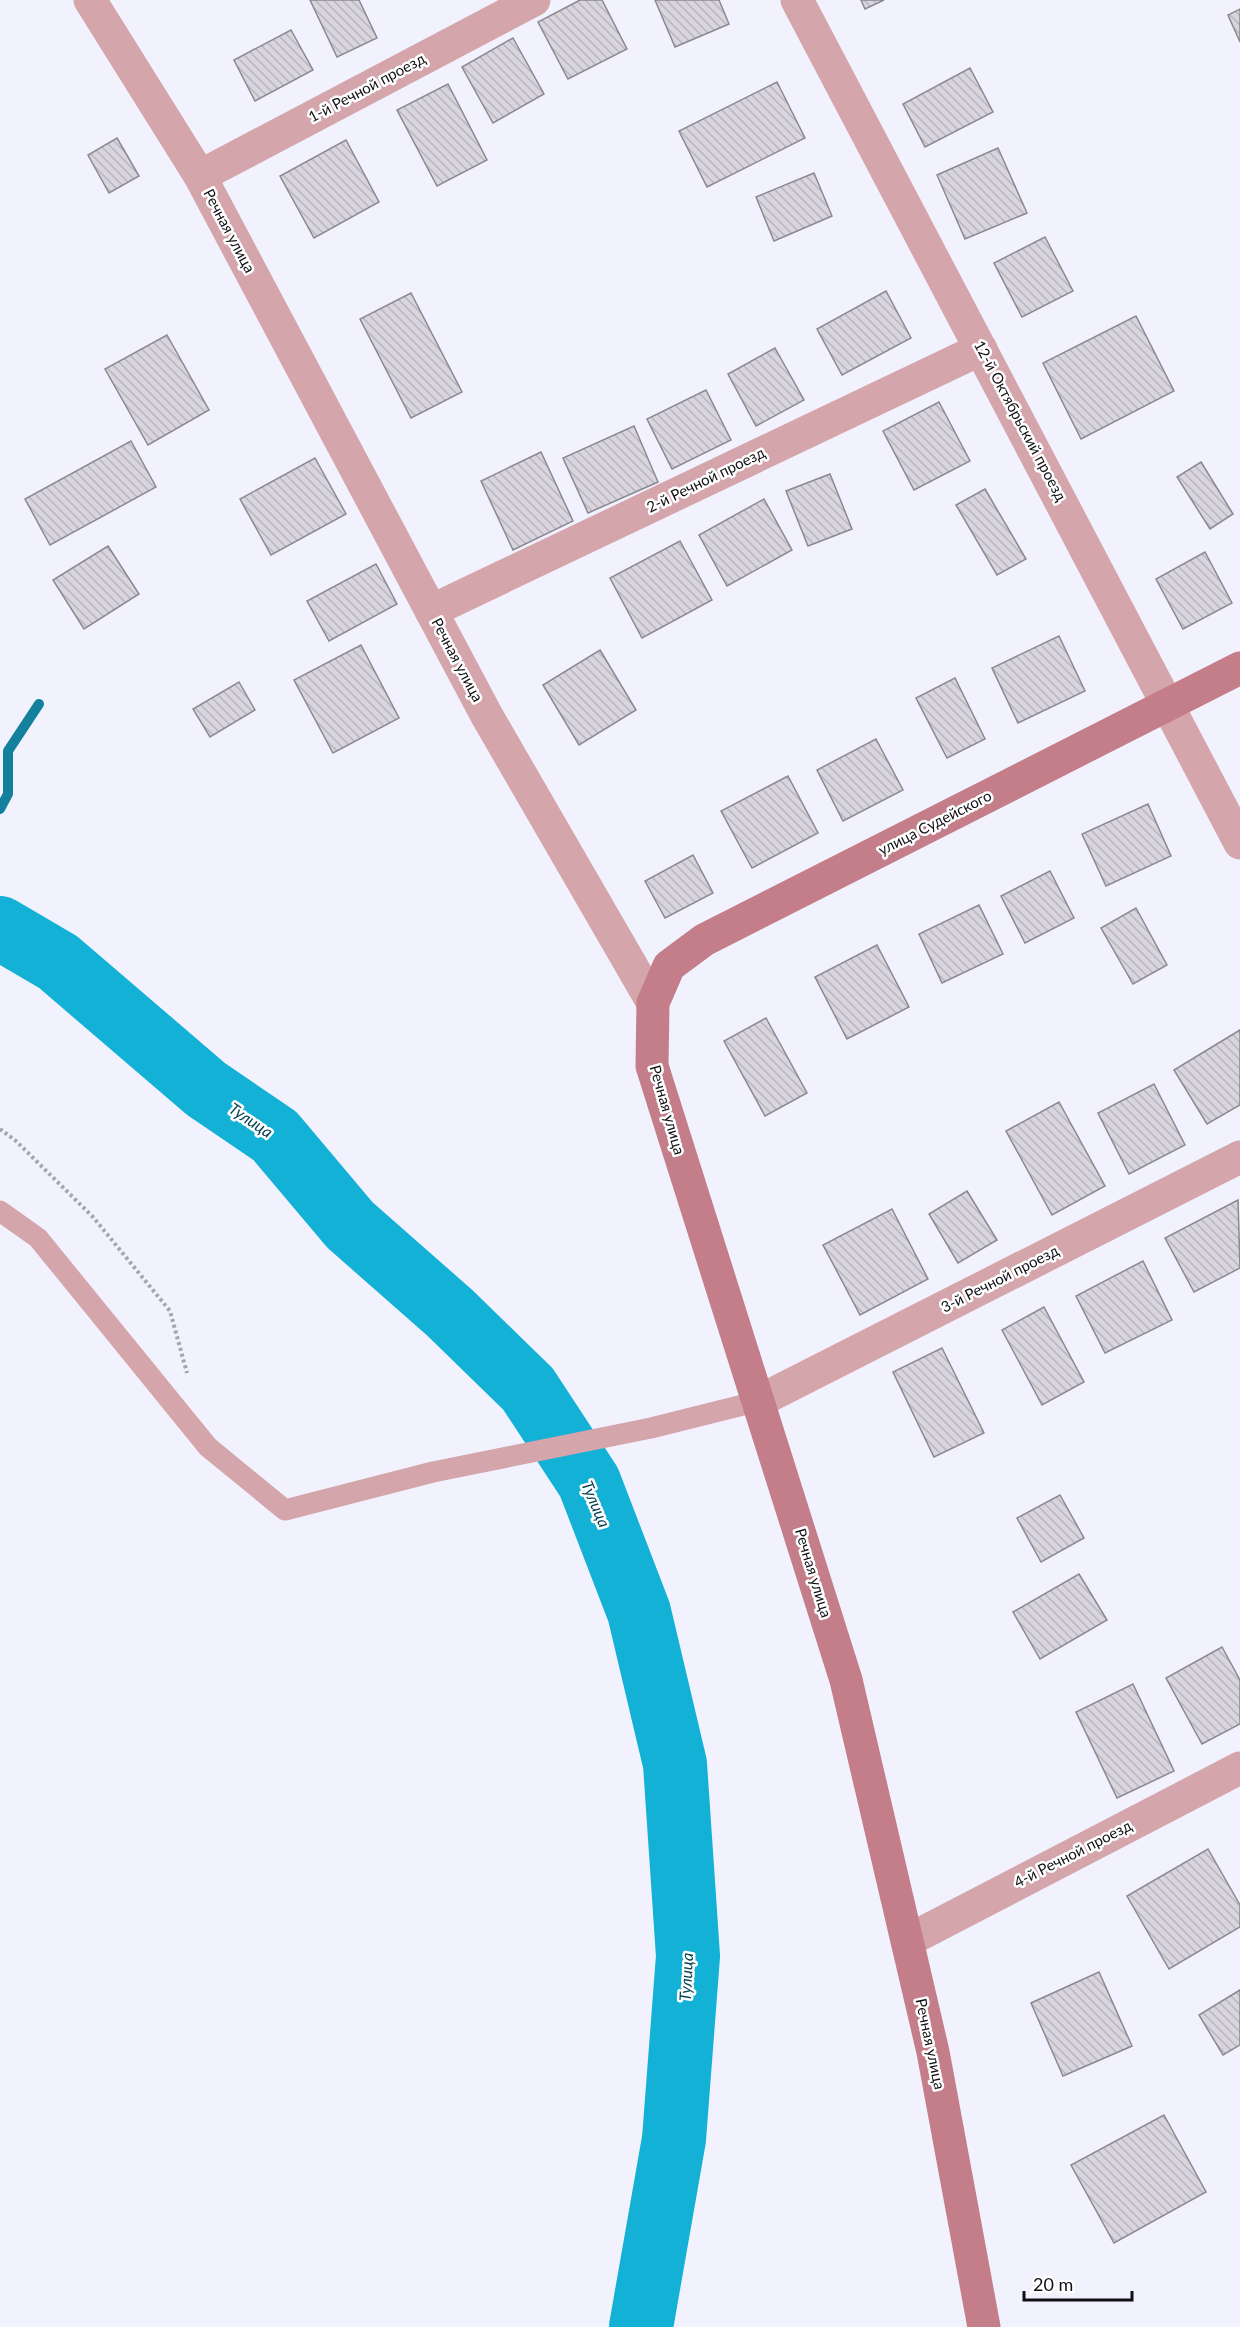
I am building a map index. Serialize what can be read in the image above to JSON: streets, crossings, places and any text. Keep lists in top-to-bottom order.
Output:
{
  "streets": {
    "street": [
      "1-й Речной проезд",
      "Речная улица",
      "12-й Октябрьский проезд",
      "2-й Речной проезд",
      "улица Судейского",
      "3-й Речной проезд",
      "4-й Речной проезд"
    ]
  },
  "crossings": [
    ["1-й Речной проезд", "Речная улица"],
    ["Речная улица", "2-й Речной проезд"],
    ["Речная улица", "улица Судейского"],
    ["Речная улица", "3-й Речной проезд"],
    ["Речная улица", "4-й Речной проезд"],
    ["12-й Октябрьский проезд", "2-й Речной проезд"],
    ["12-й Октябрьский проезд", "улица Судейского"]
  ],
  "water": ["Тулица"],
  "scale_bar": "20 m"
}
